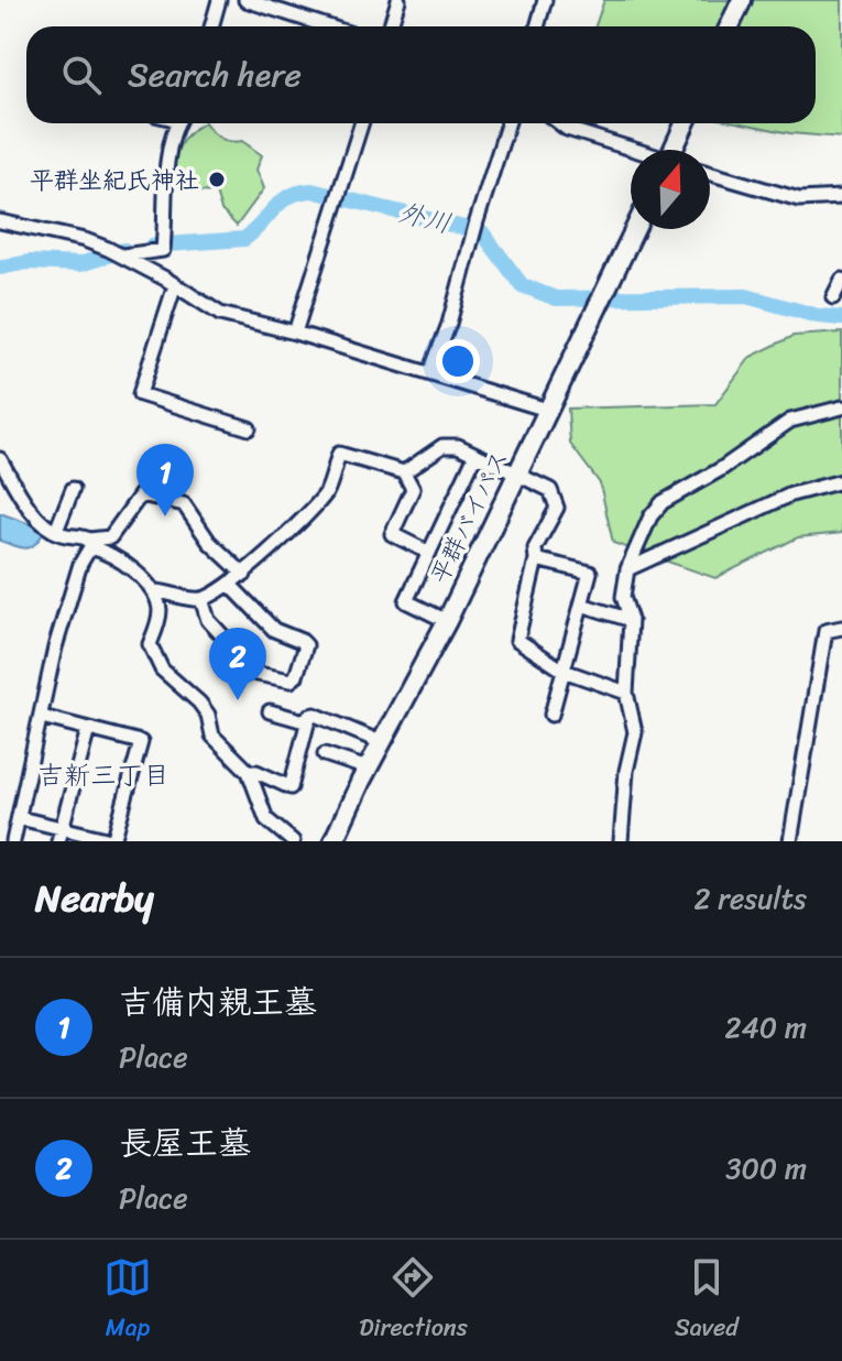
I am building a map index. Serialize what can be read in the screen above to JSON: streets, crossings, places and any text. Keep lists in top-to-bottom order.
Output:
{
  "streets": {
    "highway": ["平群バイパス"]
  },
  "districts": ["吉新三丁目"],
  "water": ["外川"],
  "places": ["平群坐紀氏神社"],
  "north": "top",
  "page": {
    "search": "Search here",
    "pins": ["1", "2"],
    "heading": ["Nearby", "2 results"],
    "list": [
      {
        "mark": "1",
        "name": "吉備内親王墓",
        "note": "Place",
        "value": "240 m"
      },
      {
        "mark": "2",
        "name": "長屋王墓",
        "note": "Place",
        "value": "300 m"
      }
    ],
    "nav": ["Map", "Directions", "Saved"]
  }
}
